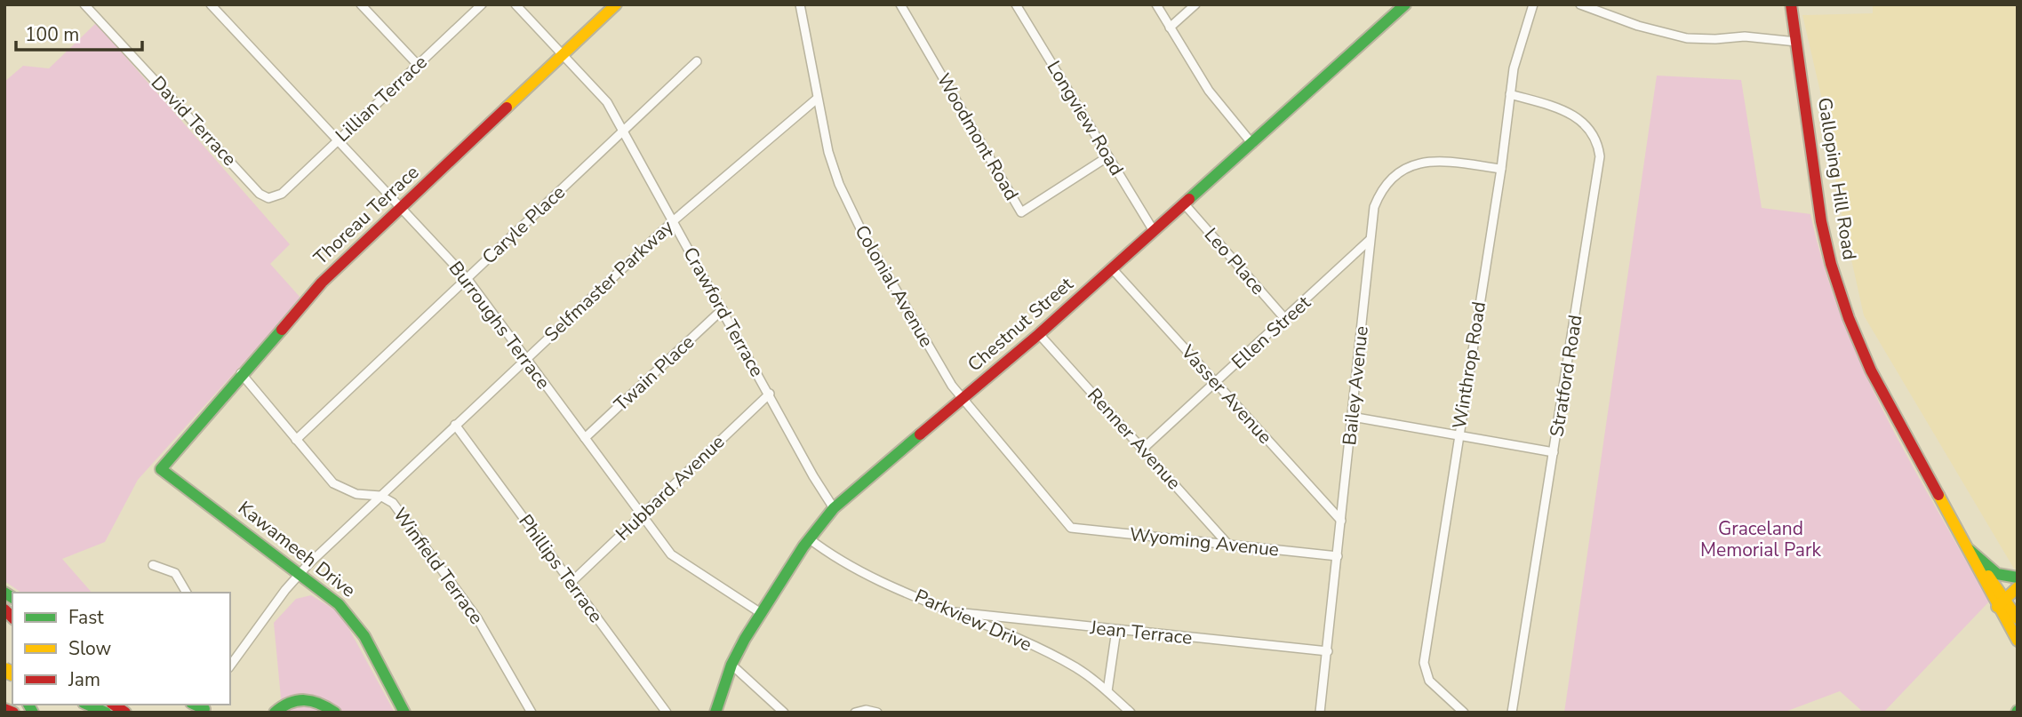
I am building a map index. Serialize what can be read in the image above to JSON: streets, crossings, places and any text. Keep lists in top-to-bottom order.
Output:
{
  "streets": {
    "main road": [
      "Galloping Hill Road",
      "Thoreau Terrace",
      "Chestnut Street",
      "Kawameeh Drive"
    ],
    "street": [
      "Lillian Terrace",
      "Longview Road",
      "David Terrace",
      "Woodmont Road",
      "Caryle Place",
      "Leo Place",
      "Selfmaster Parkway",
      "Colonial Avenue",
      "Crawford Terrace",
      "Burroughs Terrace",
      "Ellen Street",
      "Winthrop Road",
      "Twain Place",
      "Stratford Road",
      "Bailey Avenue",
      "Vasser Avenue",
      "Renner Avenue",
      "Hubbard Avenue",
      "Wyoming Avenue",
      "Winfield Terrace",
      "Phillips Terrace",
      "Parkview Drive",
      "Jean Terrace"
    ]
  },
  "crossings": [
    ["Lillian Terrace", "David Terrace"],
    ["Lillian Terrace", "Burroughs Terrace"],
    ["Longview Road", "Woodmont Road"],
    ["Longview Road", "Chestnut Street"],
    ["Thoreau Terrace", "Crawford Terrace"],
    ["Thoreau Terrace", "Burroughs Terrace"],
    ["Thoreau Terrace", "Kawameeh Drive"],
    ["Thoreau Terrace", "Winfield Terrace"],
    ["Caryle Place", "Crawford Terrace"],
    ["Caryle Place", "Burroughs Terrace"],
    ["Caryle Place", "Winfield Terrace"],
    ["Leo Place", "Chestnut Street"],
    ["Leo Place", "Ellen Street"],
    ["Selfmaster Parkway", "Colonial Avenue"],
    ["Selfmaster Parkway", "Crawford Terrace"],
    ["Selfmaster Parkway", "Burroughs Terrace"],
    ["Selfmaster Parkway", "Kawameeh Drive"],
    ["Selfmaster Parkway", "Winfield Terrace"],
    ["Selfmaster Parkway", "Phillips Terrace"],
    ["Colonial Avenue", "Chestnut Street"],
    ["Colonial Avenue", "Wyoming Avenue"],
    ["Crawford Terrace", "Chestnut Street"],
    ["Crawford Terrace", "Twain Place"],
    ["Crawford Terrace", "Hubbard Avenue"],
    ["Chestnut Street", "Burroughs Terrace"],
    ["Chestnut Street", "Vasser Avenue"],
    ["Chestnut Street", "Renner Avenue"],
    ["Chestnut Street", "Parkview Drive"],
    ["Burroughs Terrace", "Twain Place"],
    ["Burroughs Terrace", "Hubbard Avenue"],
    ["Ellen Street", "Bailey Avenue"],
    ["Ellen Street", "Vasser Avenue"],
    ["Ellen Street", "Renner Avenue"],
    ["Winthrop Road", "Stratford Road"],
    ["Winthrop Road", "Bailey Avenue"],
    ["Bailey Avenue", "Vasser Avenue"],
    ["Bailey Avenue", "Wyoming Avenue"],
    ["Bailey Avenue", "Jean Terrace"],
    ["Renner Avenue", "Wyoming Avenue"],
    ["Hubbard Avenue", "Phillips Terrace"],
    ["Parkview Drive", "Jean Terrace"]
  ],
  "parks": ["Graceland Memorial Park"],
  "legend": ["Fast", "Slow", "Jam"],
  "scale_bar": "100 m"
}
